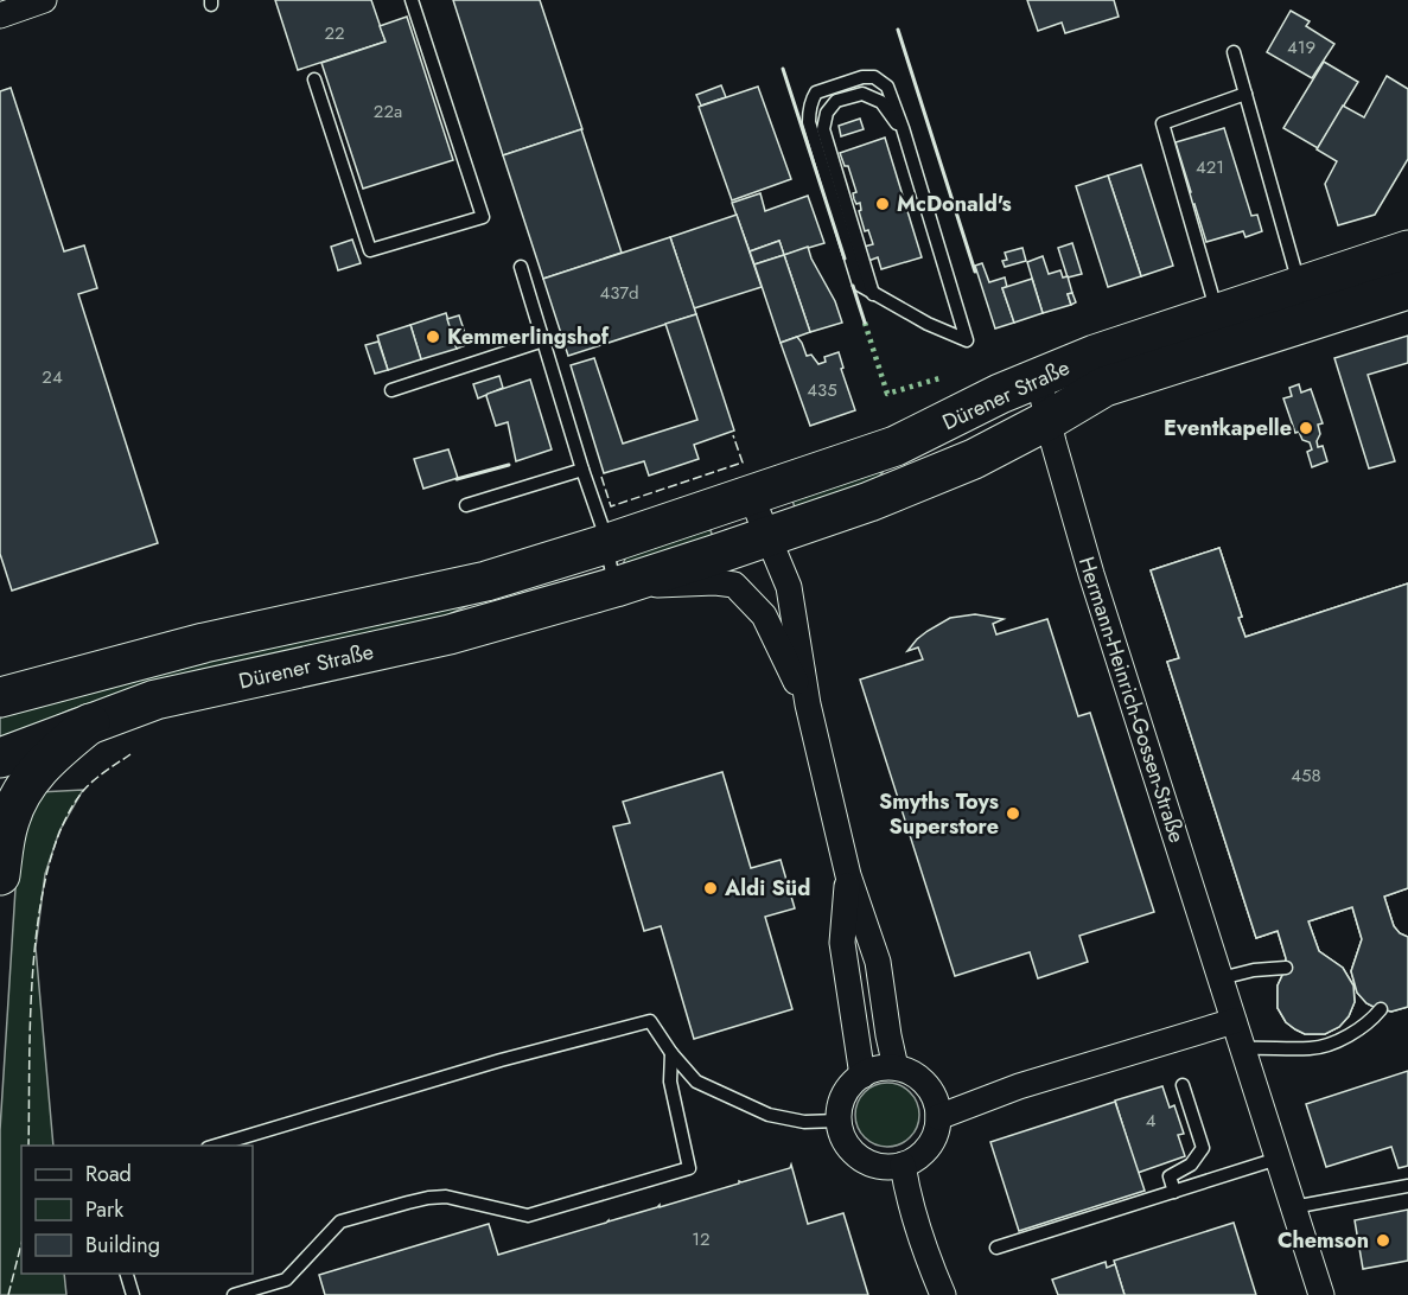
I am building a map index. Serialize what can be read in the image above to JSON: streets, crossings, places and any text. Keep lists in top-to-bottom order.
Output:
{
  "streets": {
    "main road": ["Dürener Straße"],
    "street": ["Hermann-Heinrich-Gossen-Straße"]
  },
  "crossings": [
    ["Dürener Straße", "Hermann-Heinrich-Gossen-Straße"]
  ],
  "places": [
    "McDonald's",
    "Kemmerlingshof",
    "Eventkapelle",
    "Smyths Toys Superstore",
    "Aldi Süd",
    "Chemson"
  ],
  "house_numbers": [
    "22",
    "419",
    "22a",
    "421",
    "437d",
    "24",
    "435",
    "458",
    "4",
    "12"
  ],
  "legend": ["Road", "Park", "Building"]
}
